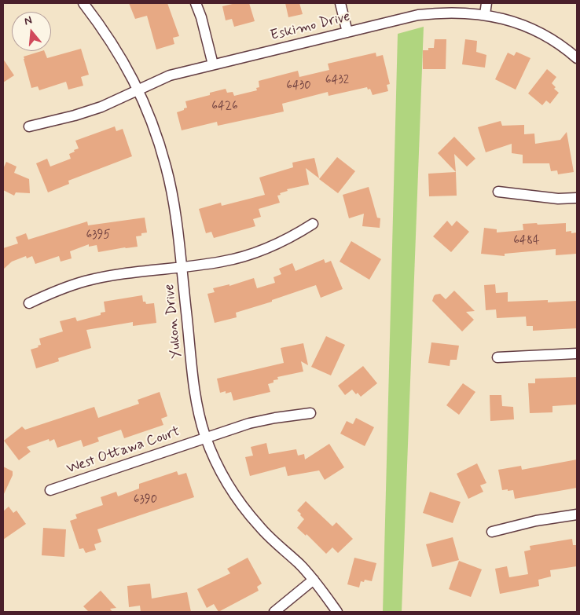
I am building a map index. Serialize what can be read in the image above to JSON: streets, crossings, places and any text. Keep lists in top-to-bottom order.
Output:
{
  "streets": {
    "street": ["Eskimo Drive", "Yukon Drive", "West Ottawa Court"]
  },
  "crossings": [
    ["Eskimo Drive", "Yukon Drive"],
    ["Yukon Drive", "West Ottawa Court"]
  ],
  "house_numbers": [
    "6432",
    "6430",
    "6426",
    "6395",
    "6484",
    "6390"
  ],
  "north": "top"
}
